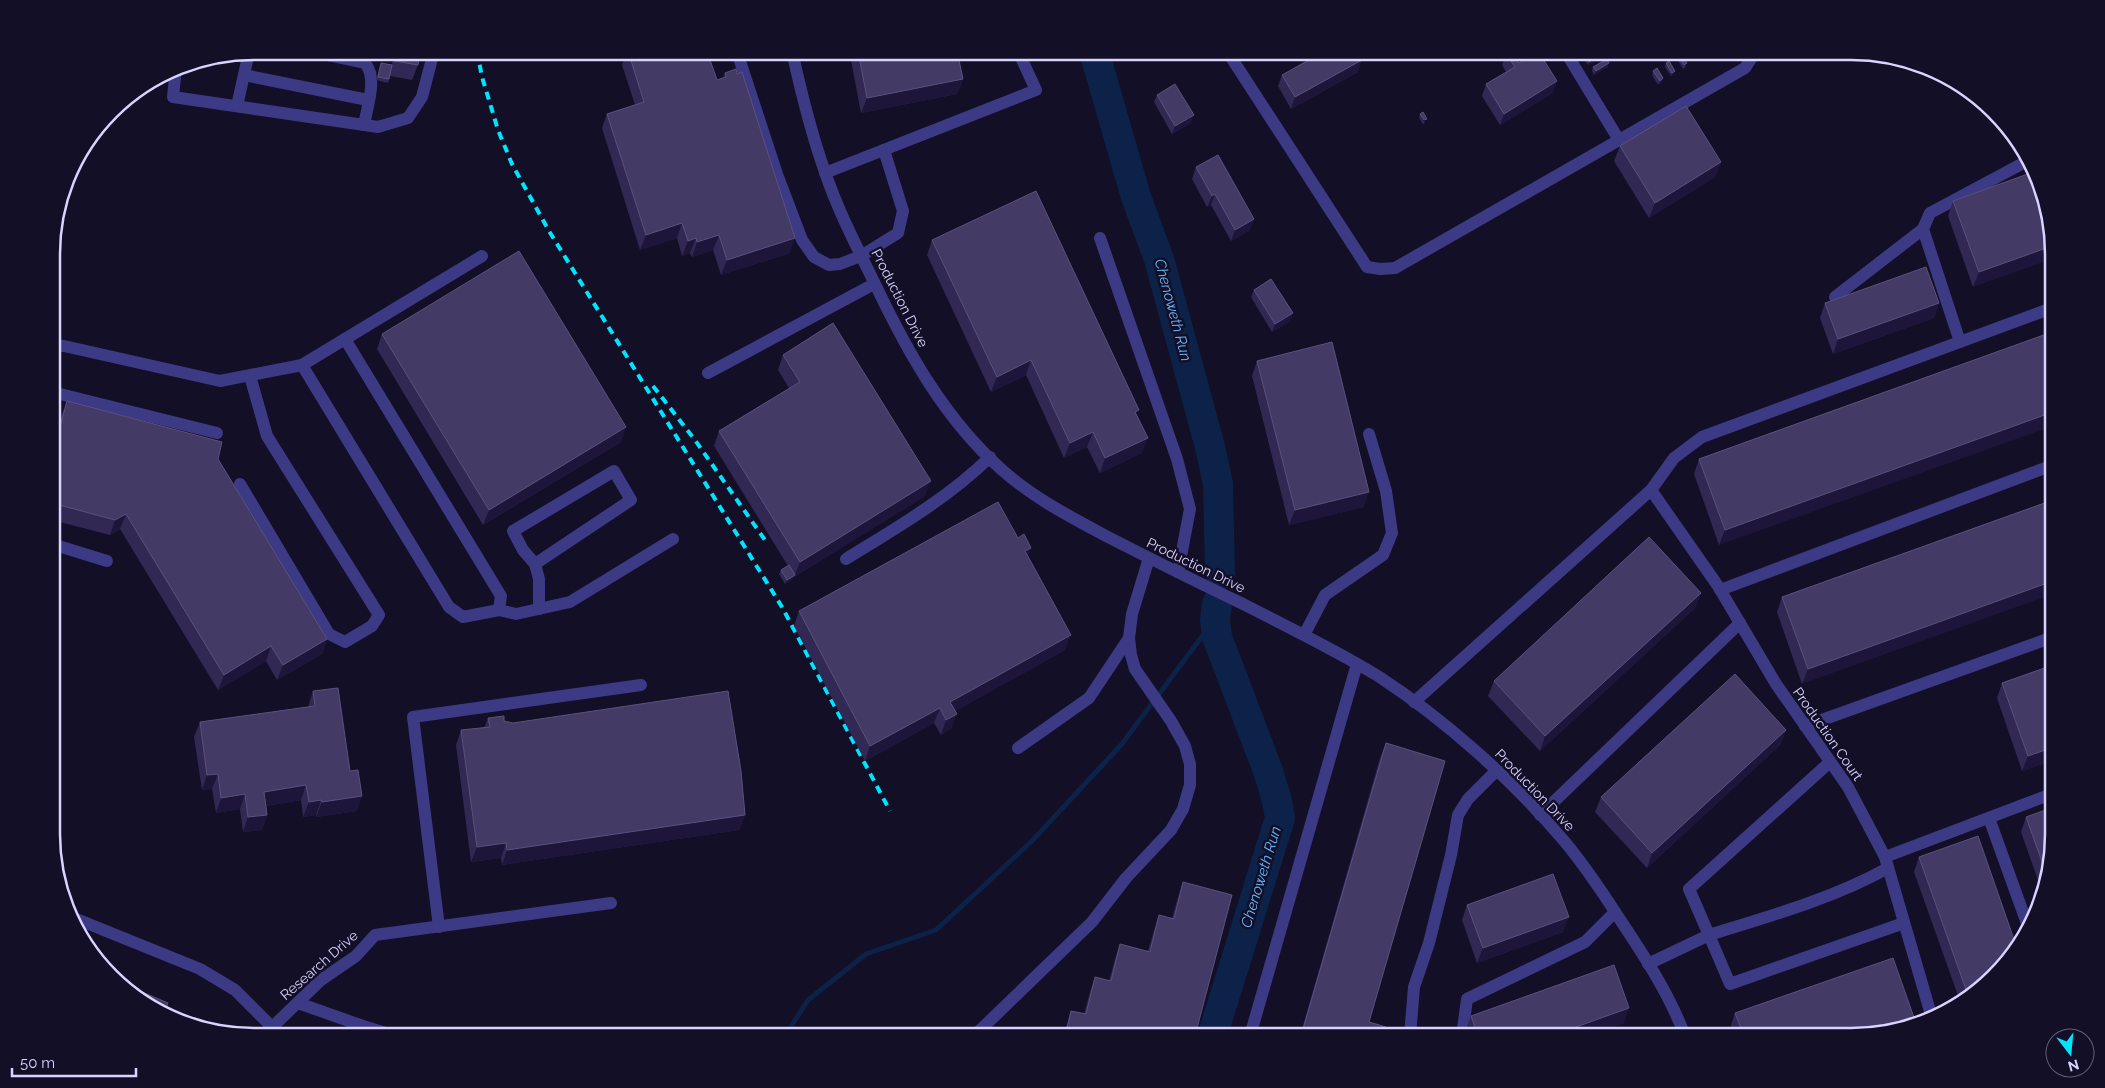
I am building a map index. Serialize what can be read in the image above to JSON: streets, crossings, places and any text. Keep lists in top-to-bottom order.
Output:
{
  "streets": {
    "street": ["Production Drive", "Production Court", "Research Drive"]
  },
  "water": ["Chenoweth Run"],
  "scale_bar": "50 m",
  "north": "bottom"
}
